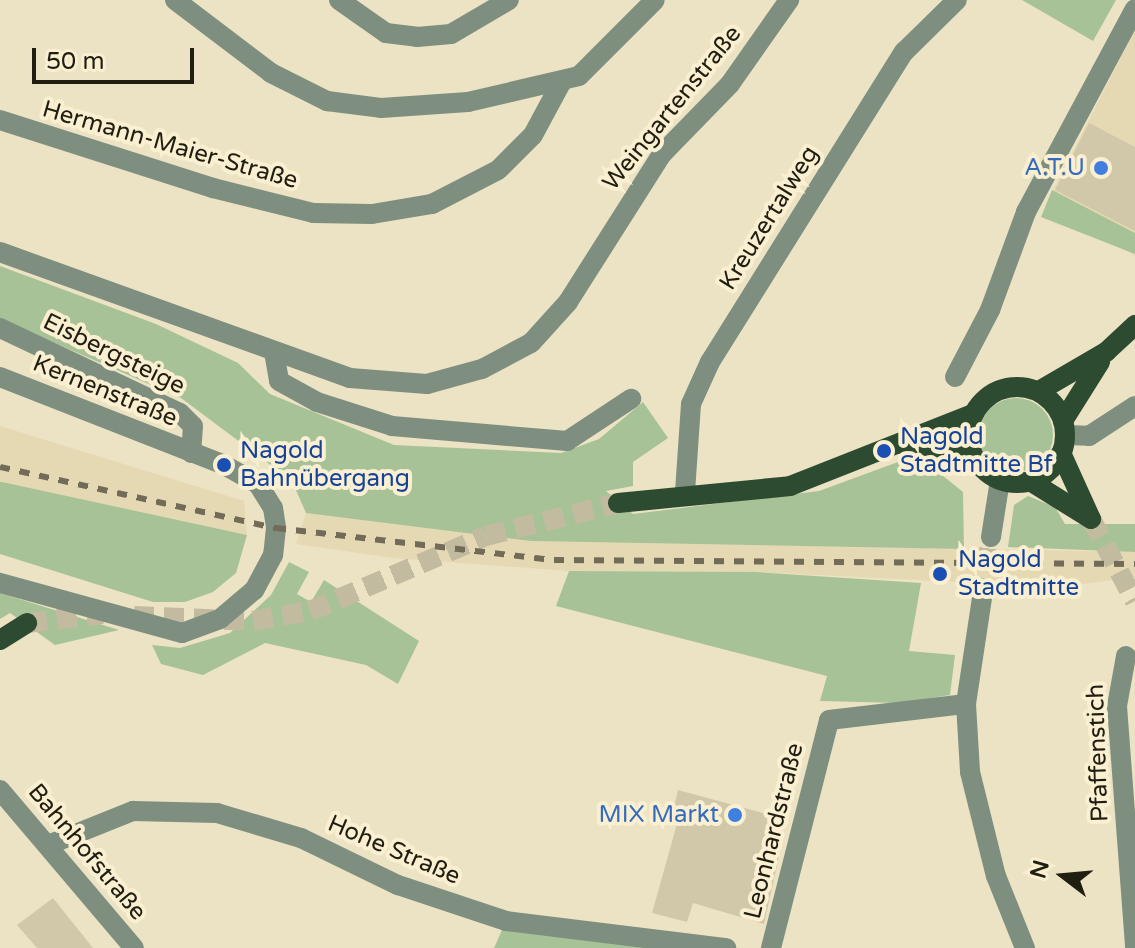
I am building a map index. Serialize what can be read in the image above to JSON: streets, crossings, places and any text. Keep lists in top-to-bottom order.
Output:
{
  "streets": {
    "street": [
      "Weingartenstraße",
      "Hermann-Maier-Straße",
      "Kreuzertalweg",
      "Eisbergsteige",
      "Kernenstraße",
      "Pfaffenstich",
      "Leonhardstraße",
      "Hohe Straße",
      "Bahnhofstraße"
    ]
  },
  "crossings": [
    ["Eisbergsteige", "Kernenstraße"],
    ["Hohe Straße", "Bahnhofstraße"]
  ],
  "places": [
    "A.T.U",
    "Nagold Stadtmitte Bf",
    "Nagold Bahnübergang",
    "Nagold Stadtmitte",
    "MIX Markt"
  ],
  "scale_bar": "50 m",
  "north": "left"
}
